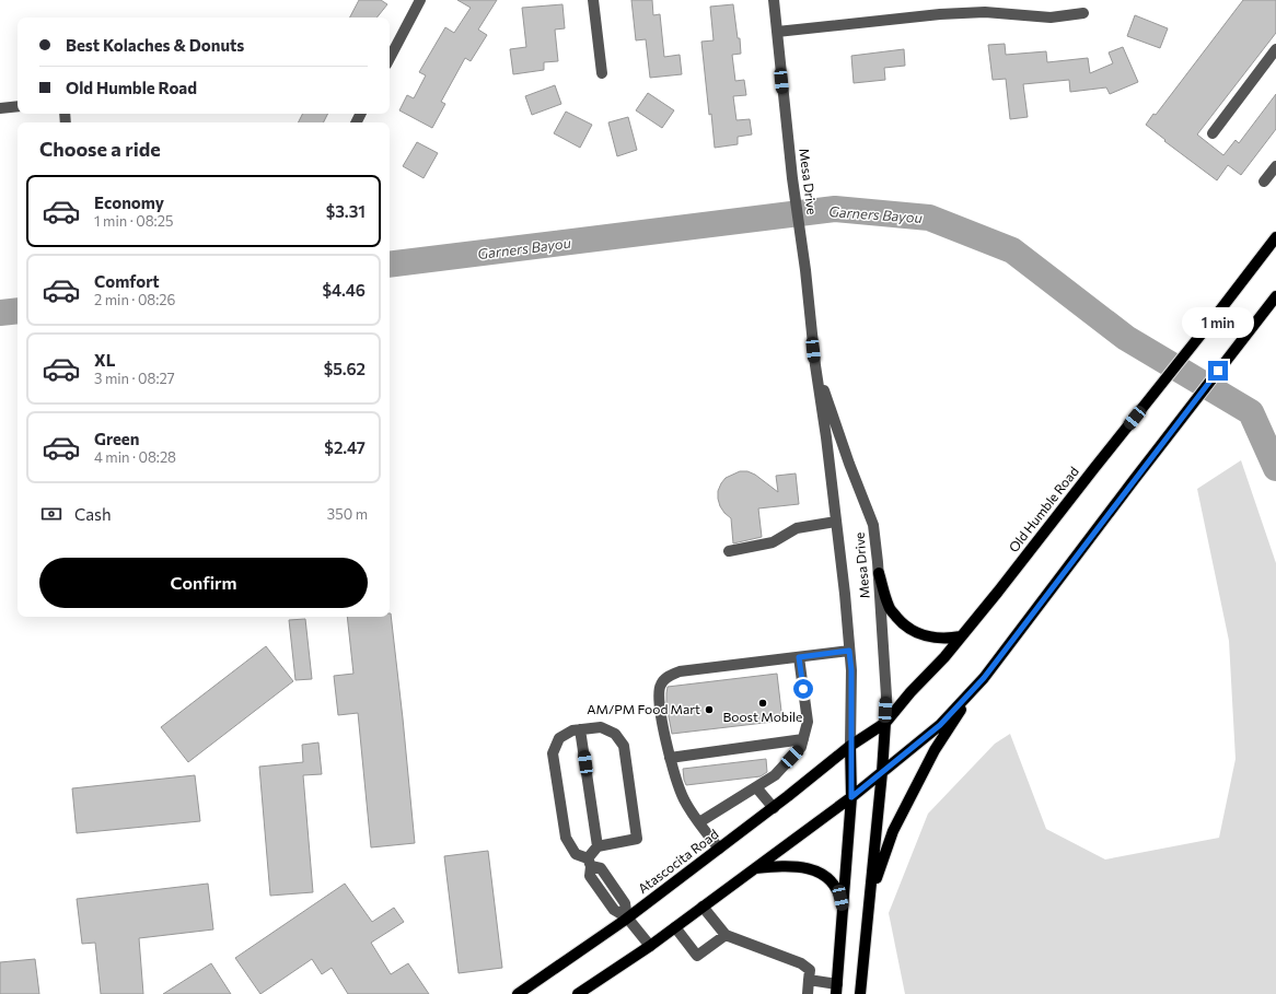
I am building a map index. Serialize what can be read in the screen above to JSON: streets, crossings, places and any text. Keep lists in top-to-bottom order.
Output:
{
  "streets": {
    "main road": ["Mesa Drive", "Old Humble Road", "Atascocita Road"]
  },
  "crossings": [
    ["Mesa Drive", "Old Humble Road"],
    ["Mesa Drive", "Atascocita Road"],
    ["Old Humble Road", "Atascocita Road"]
  ],
  "water": ["Garners Bayou"],
  "places": ["Boost Mobile", "AM/PM Food Mart"],
  "page": {
    "banner": ["Best Kolaches & Donuts", "Old Humble Road"],
    "heading": "Choose a ride",
    "list": [
      {
        "name": "Economy",
        "note": "1 min · 08:25",
        "value": "$3.31"
      },
      {
        "name": "Comfort",
        "note": "2 min · 08:26",
        "value": "$4.46"
      },
      {
        "name": "XL",
        "note": "3 min · 08:27",
        "value": "$5.62"
      },
      {
        "name": "Green",
        "note": "4 min · 08:28",
        "value": "$2.47"
      }
    ],
    "bubble": "1 min",
    "pay": ["Cash", "350 m"],
    "buttons": "Confirm"
  }
}
